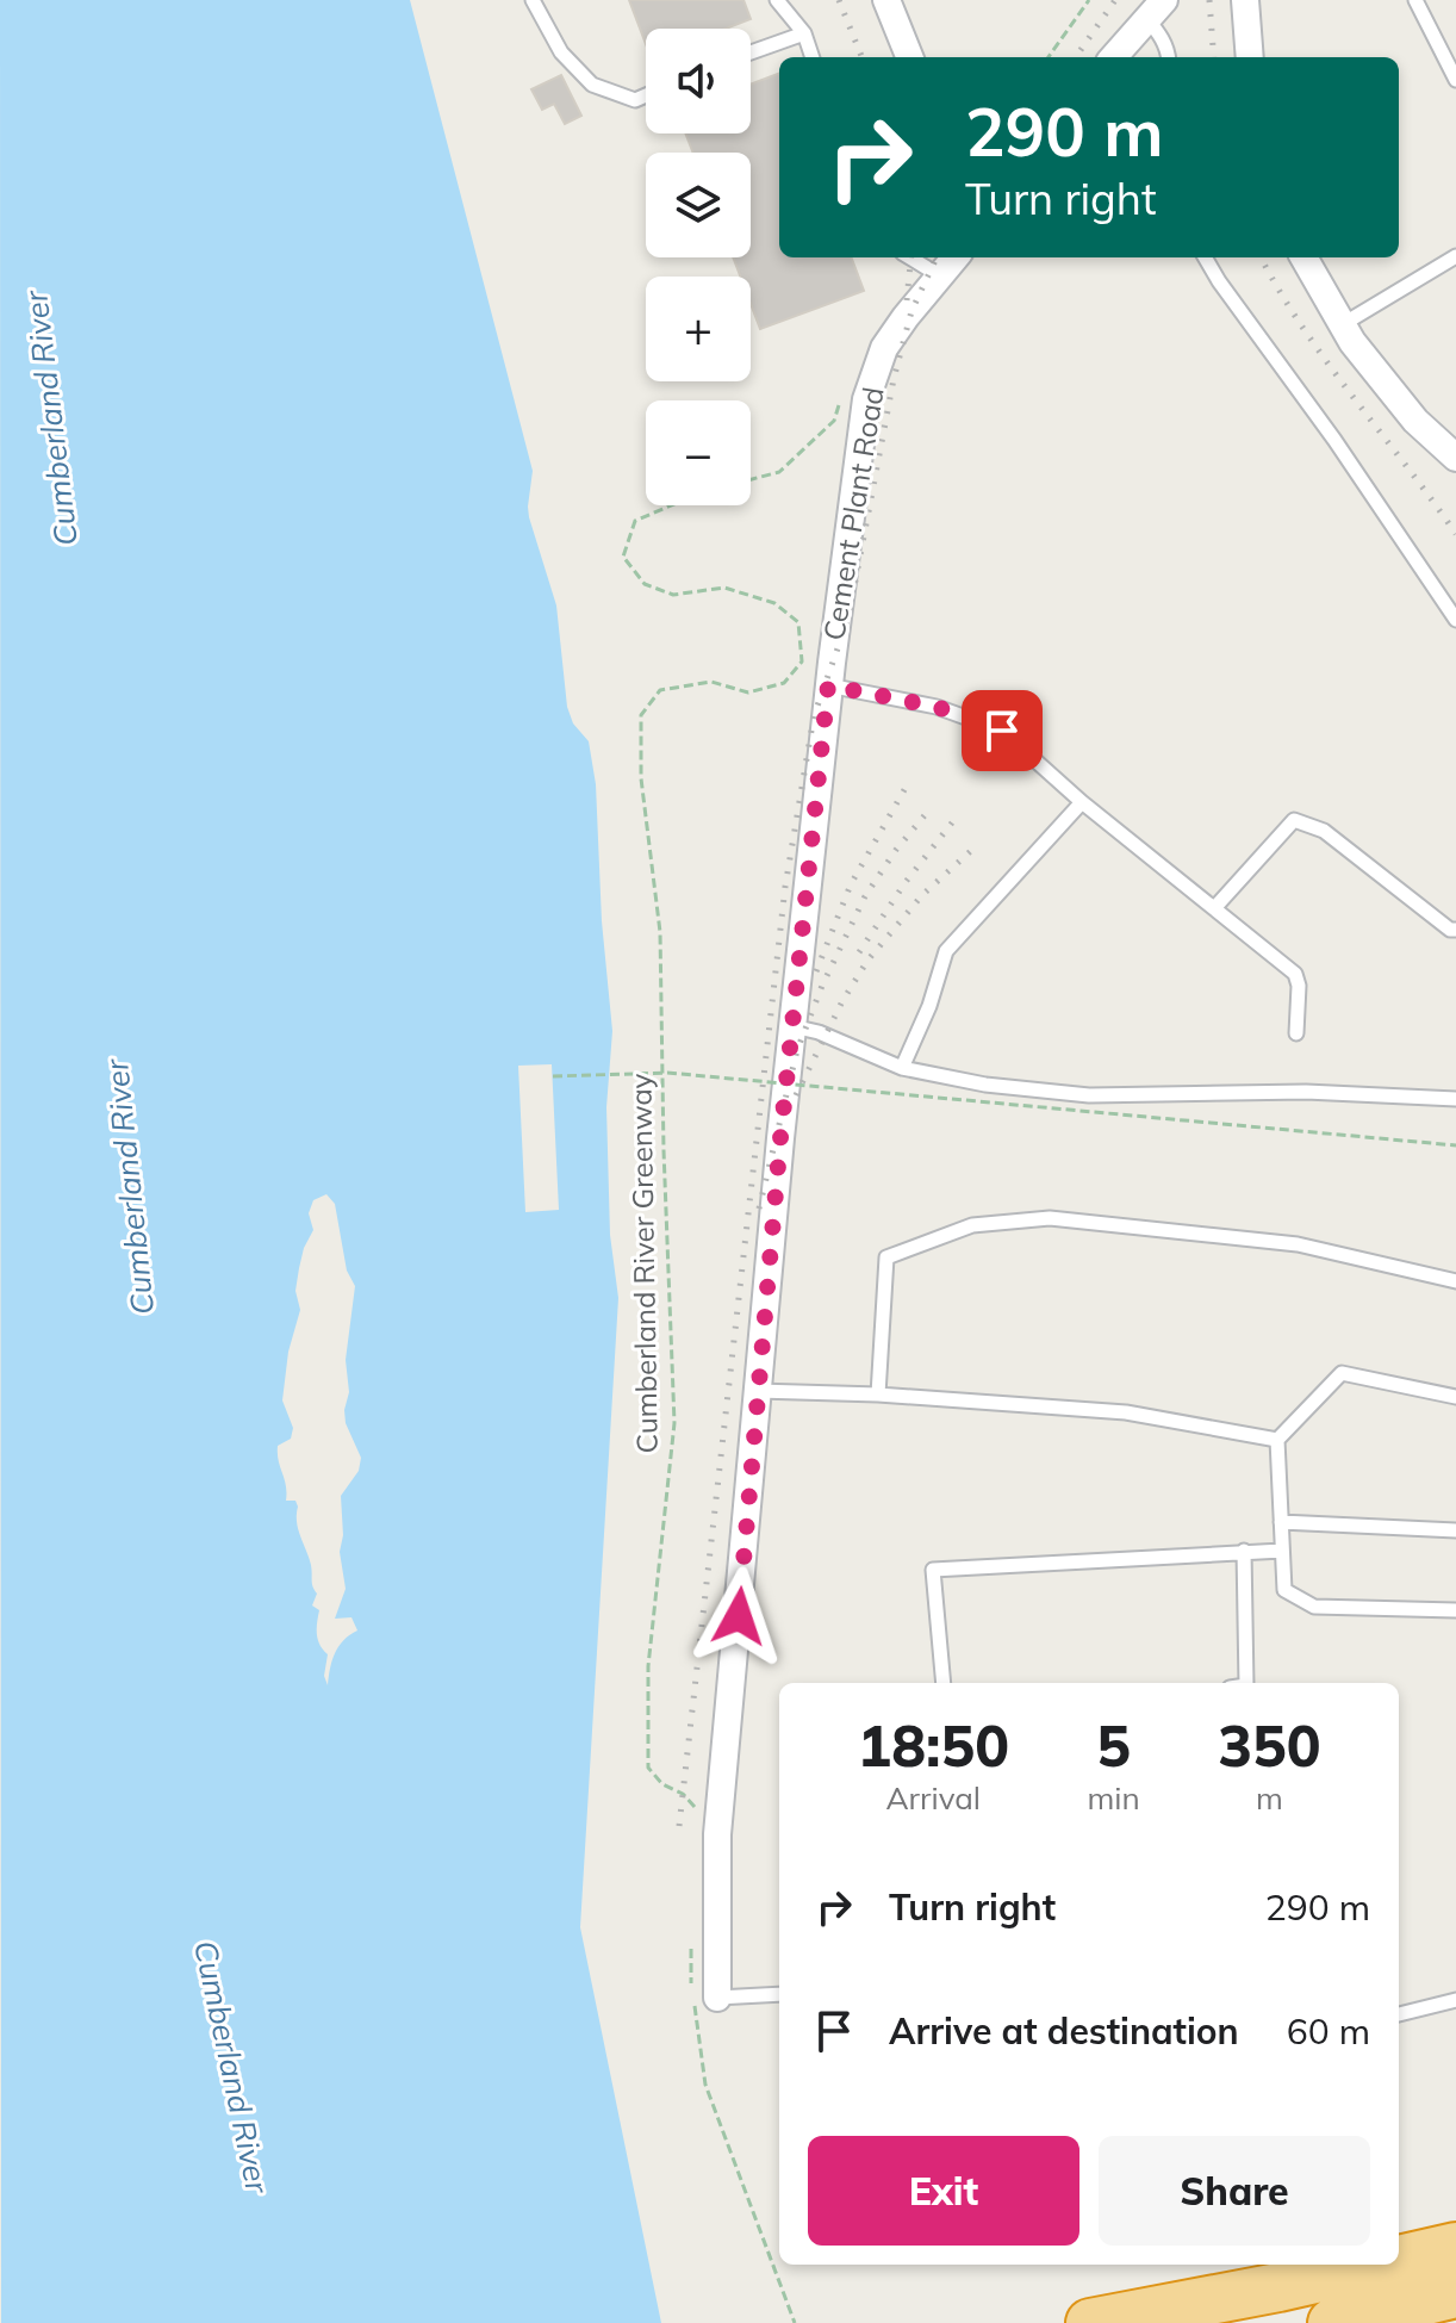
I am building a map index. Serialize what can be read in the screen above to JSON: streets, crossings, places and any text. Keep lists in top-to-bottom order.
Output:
{
  "streets": {
    "street": ["Cement Plant Road"],
    "path": ["Cumberland River Greenway"]
  },
  "water": ["Cumberland River"],
  "page": {
    "map_buttons": ["+", "−"],
    "turn": ["290 m", "Turn right"],
    "eta": [
      "18:50",
      "Arrival",
      "5",
      "min",
      "350",
      "m"
    ],
    "list": [
      {
        "name": "Turn right",
        "value": "290 m"
      },
      {
        "name": "Arrive at destination",
        "value": "60 m"
      }
    ],
    "buttons": ["Exit", "Share"]
  }
}
